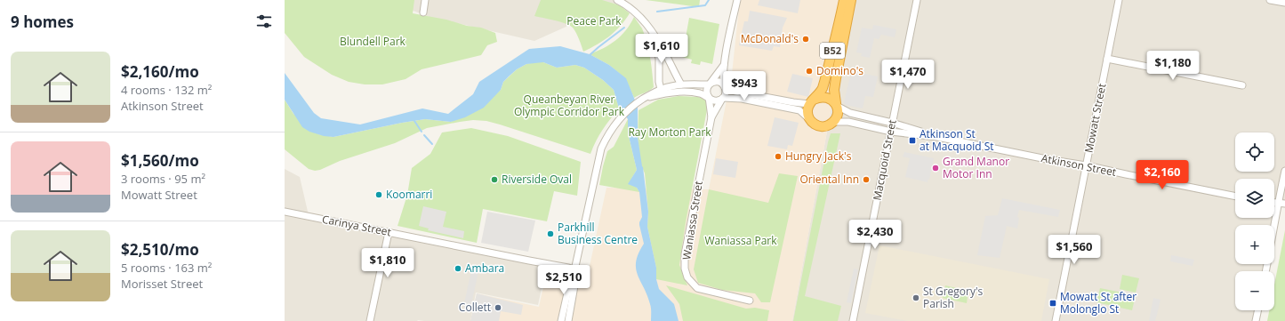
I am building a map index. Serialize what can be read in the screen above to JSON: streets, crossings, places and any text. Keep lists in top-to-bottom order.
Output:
{
  "streets": {
    "highway": ["B52"],
    "street": [
      "Mowatt Street",
      "Macquoid Street",
      "Atkinson Street",
      "Waniassa Street",
      "Carinya Street"
    ]
  },
  "crossings": [
    ["B52", "Atkinson Street"],
    ["Mowatt Street", "Atkinson Street"],
    ["Macquoid Street", "Atkinson Street"]
  ],
  "parks": [
    "Peace Park",
    "Blundell Park",
    "Queanbeyan River Olympic Corridor Park",
    "Ray Morton Park",
    "Waniassa Park"
  ],
  "places": {
    "other": [
      "McDonald's",
      "Domino's",
      "Hungry Jack's",
      "Grand Manor Motor Inn",
      "Riverside Oval",
      "Oriental Inn",
      "Koomarri",
      "Parkhill Business Centre",
      "Ambara",
      "St Gregory's Parish",
      "Collett"
    ],
    "transit": ["Atkinson St at Macquoid St", "Mowatt St after Molonglo St"]
  },
  "page": {
    "heading": "9 homes",
    "price": [
      "$1,610",
      "$1,180",
      "$1,470",
      "$943",
      "$2,160",
      "$2,430",
      "$1,560",
      "$1,810",
      "$2,510"
    ],
    "list": [
      {
        "name": "$2,160/mo",
        "note": "4 rooms · 132 m² · Atkinson Street"
      },
      {
        "name": "$1,560/mo",
        "note": "3 rooms · 95 m² · Mowatt Street"
      },
      {
        "name": "$2,510/mo",
        "note": "5 rooms · 163 m² · Morisset Street"
      }
    ],
    "map_buttons": ["+", "−"]
  }
}
